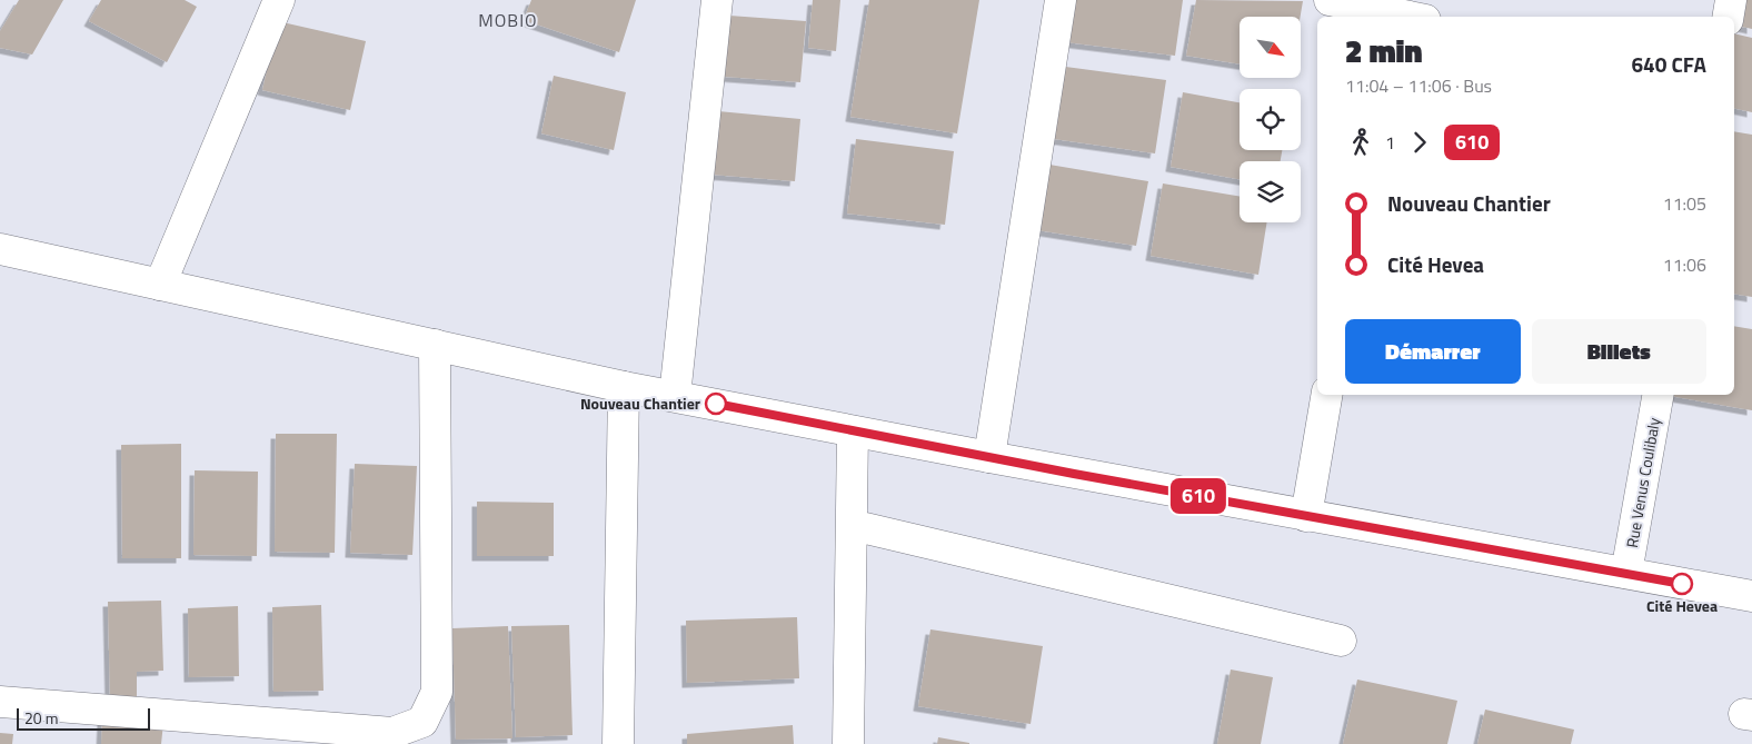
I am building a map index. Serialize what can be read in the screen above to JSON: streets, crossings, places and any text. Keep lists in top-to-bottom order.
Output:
{
  "streets": {
    "street": ["Rue Venus Coulibaly"]
  },
  "districts": ["MOBIO"],
  "places": ["Nouveau Chantier", "Cité Hevea"],
  "lines": ["bus line 610"],
  "scale_bar": "20 m",
  "north": "bottom right",
  "page": {
    "on_map": "610",
    "heading": ["2 min", "11:04 – 11:06 · Bus", "640 CFA"],
    "legs": ["1", "610"],
    "list": [
      {
        "name": "Nouveau Chantier",
        "value": "11:05"
      },
      {
        "name": "Cité Hevea",
        "value": "11:06"
      }
    ],
    "buttons": ["Démarrer", "Billets"],
    "scale": "20 m"
  }
}
